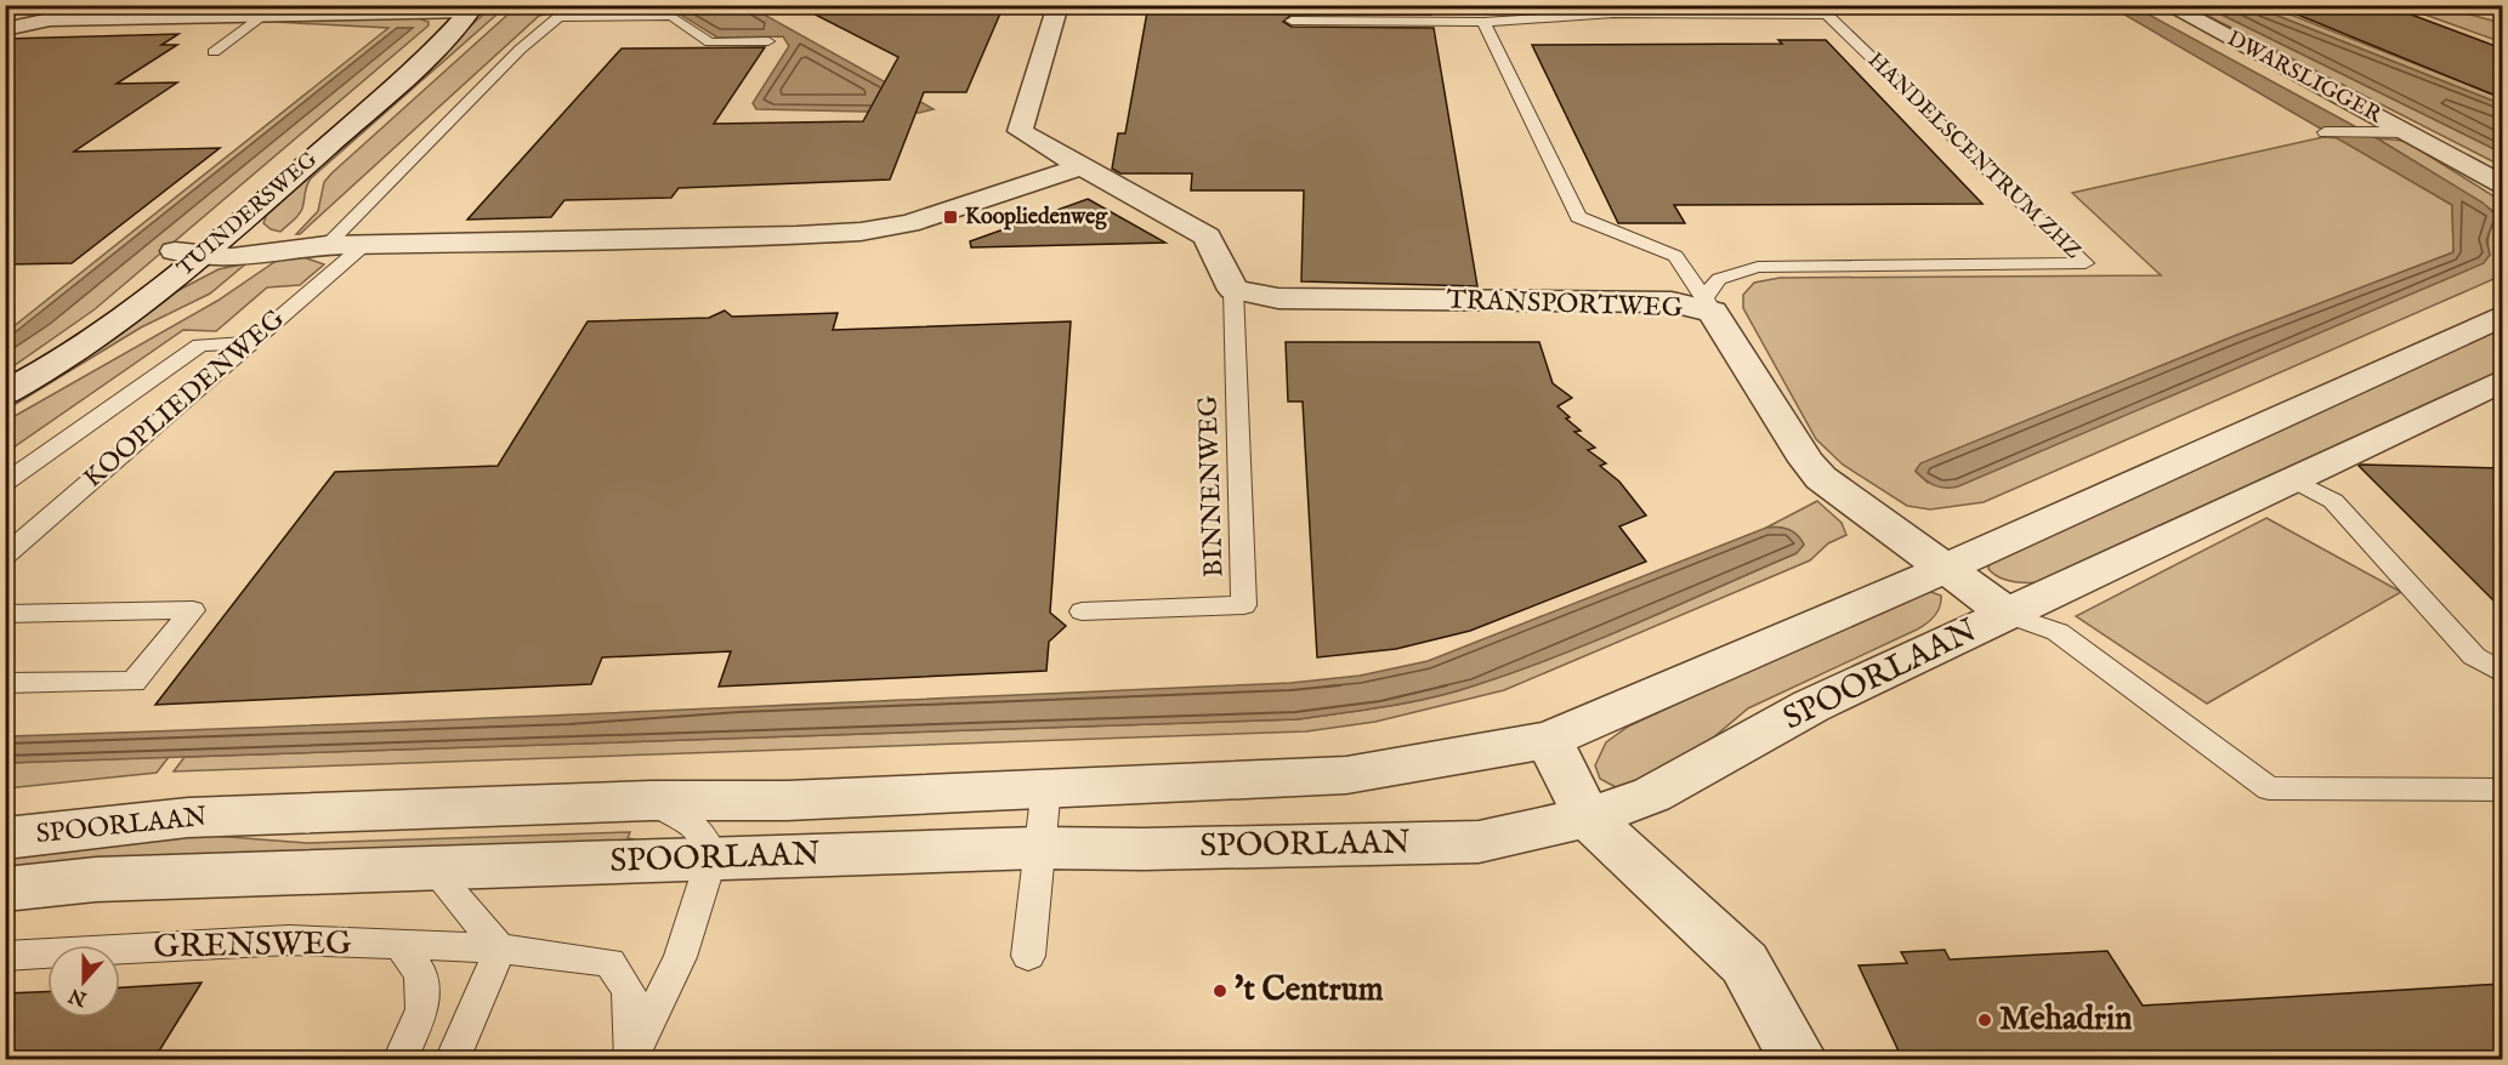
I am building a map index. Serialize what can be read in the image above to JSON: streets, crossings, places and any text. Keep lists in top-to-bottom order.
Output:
{
  "streets": {
    "street": [
      "DWARSLIGGER",
      "TUINDERSWEG",
      "TRANSPORTWEG",
      "SPOORLAAN"
    ],
    "lane": [
      "HANDELSCENTRUM ZHZ",
      "KOOPLIEDENWEG",
      "BINNENWEG",
      "GRENSWEG"
    ]
  },
  "crossings": [
    ["HANDELSCENTRUM ZHZ", "TRANSPORTWEG"],
    ["TRANSPORTWEG", "BINNENWEG"],
    ["TRANSPORTWEG", "SPOORLAAN"]
  ],
  "places": {
    "transit": ["Koopliedenweg"],
    "other": ["'t Centrum", "Mehadrin"]
  },
  "north": "bottom"
}
